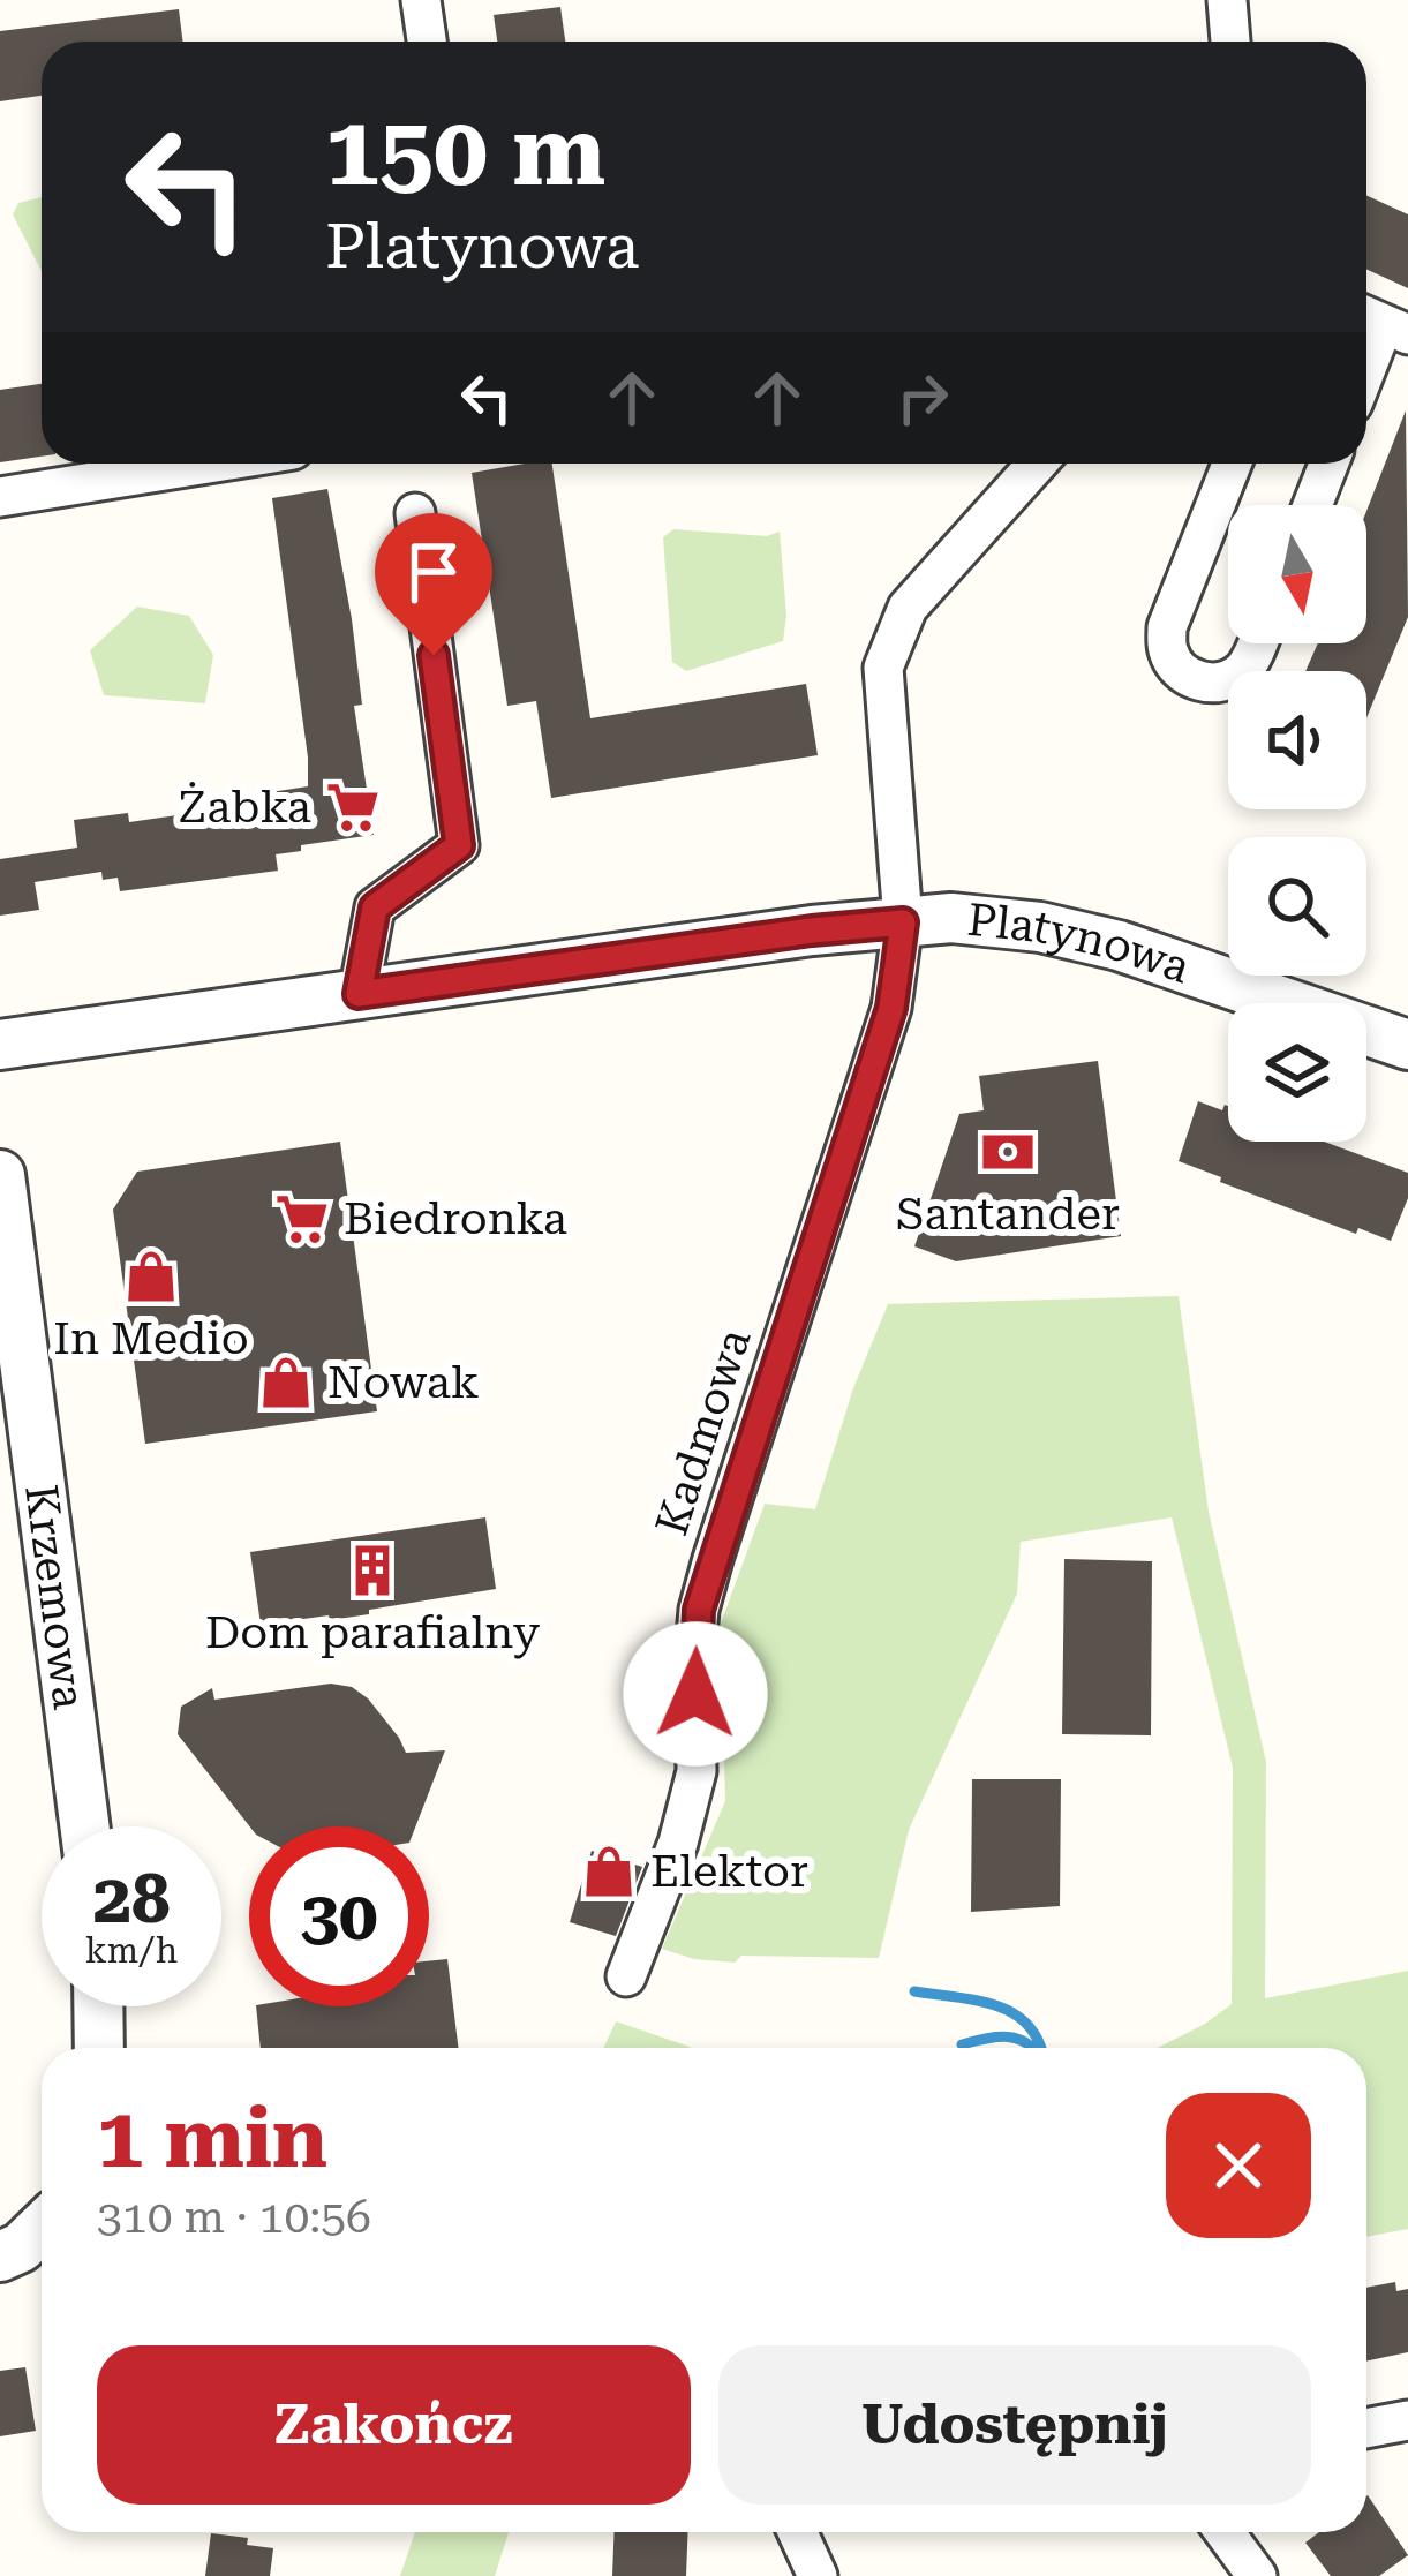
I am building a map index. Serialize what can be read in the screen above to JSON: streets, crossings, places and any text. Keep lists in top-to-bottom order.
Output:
{
  "streets": {
    "street": ["Platynowa", "Kadmowa", "Krzemowa"]
  },
  "crossings": [
    ["Platynowa", "Kadmowa"]
  ],
  "places": {
    "supermarket": ["Żabka", "Biedronka"],
    "bank": ["Santander"],
    "shop": ["In Medio", "Nowak", "Elektor"],
    "building": ["Dom parafialny"]
  },
  "north": "bottom",
  "page": {
    "turn": ["150 m", "Platynowa"],
    "speed": "28 km/h",
    "limit": "30",
    "heading": ["1 min", "310 m · 10:56"],
    "buttons": ["Zakończ", "Udostępnij"]
  }
}
